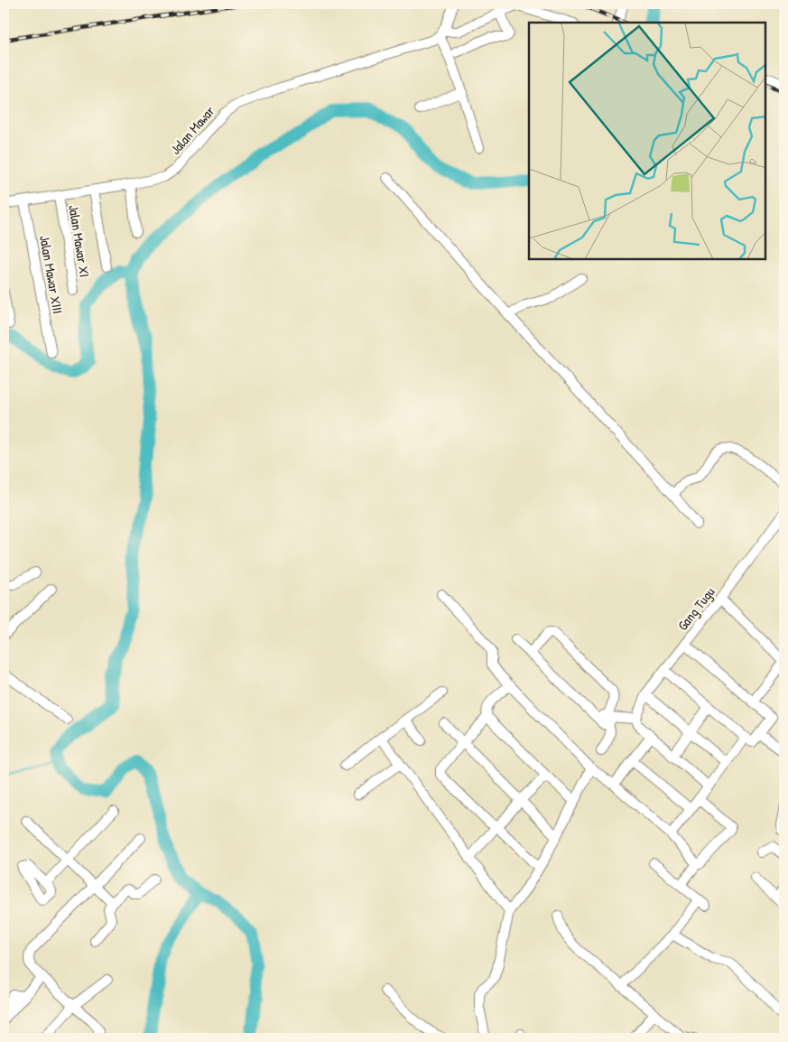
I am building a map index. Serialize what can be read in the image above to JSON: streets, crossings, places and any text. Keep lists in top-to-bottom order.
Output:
{
  "streets": {
    "street": [
      "Jalan Mawar",
      "Jalan Mawar XI",
      "Jalan Mawar XIII",
      "Gang Tugu"
    ]
  },
  "crossings": [
    ["Jalan Mawar", "Jalan Mawar XI"],
    ["Jalan Mawar", "Jalan Mawar XIII"]
  ]
}
